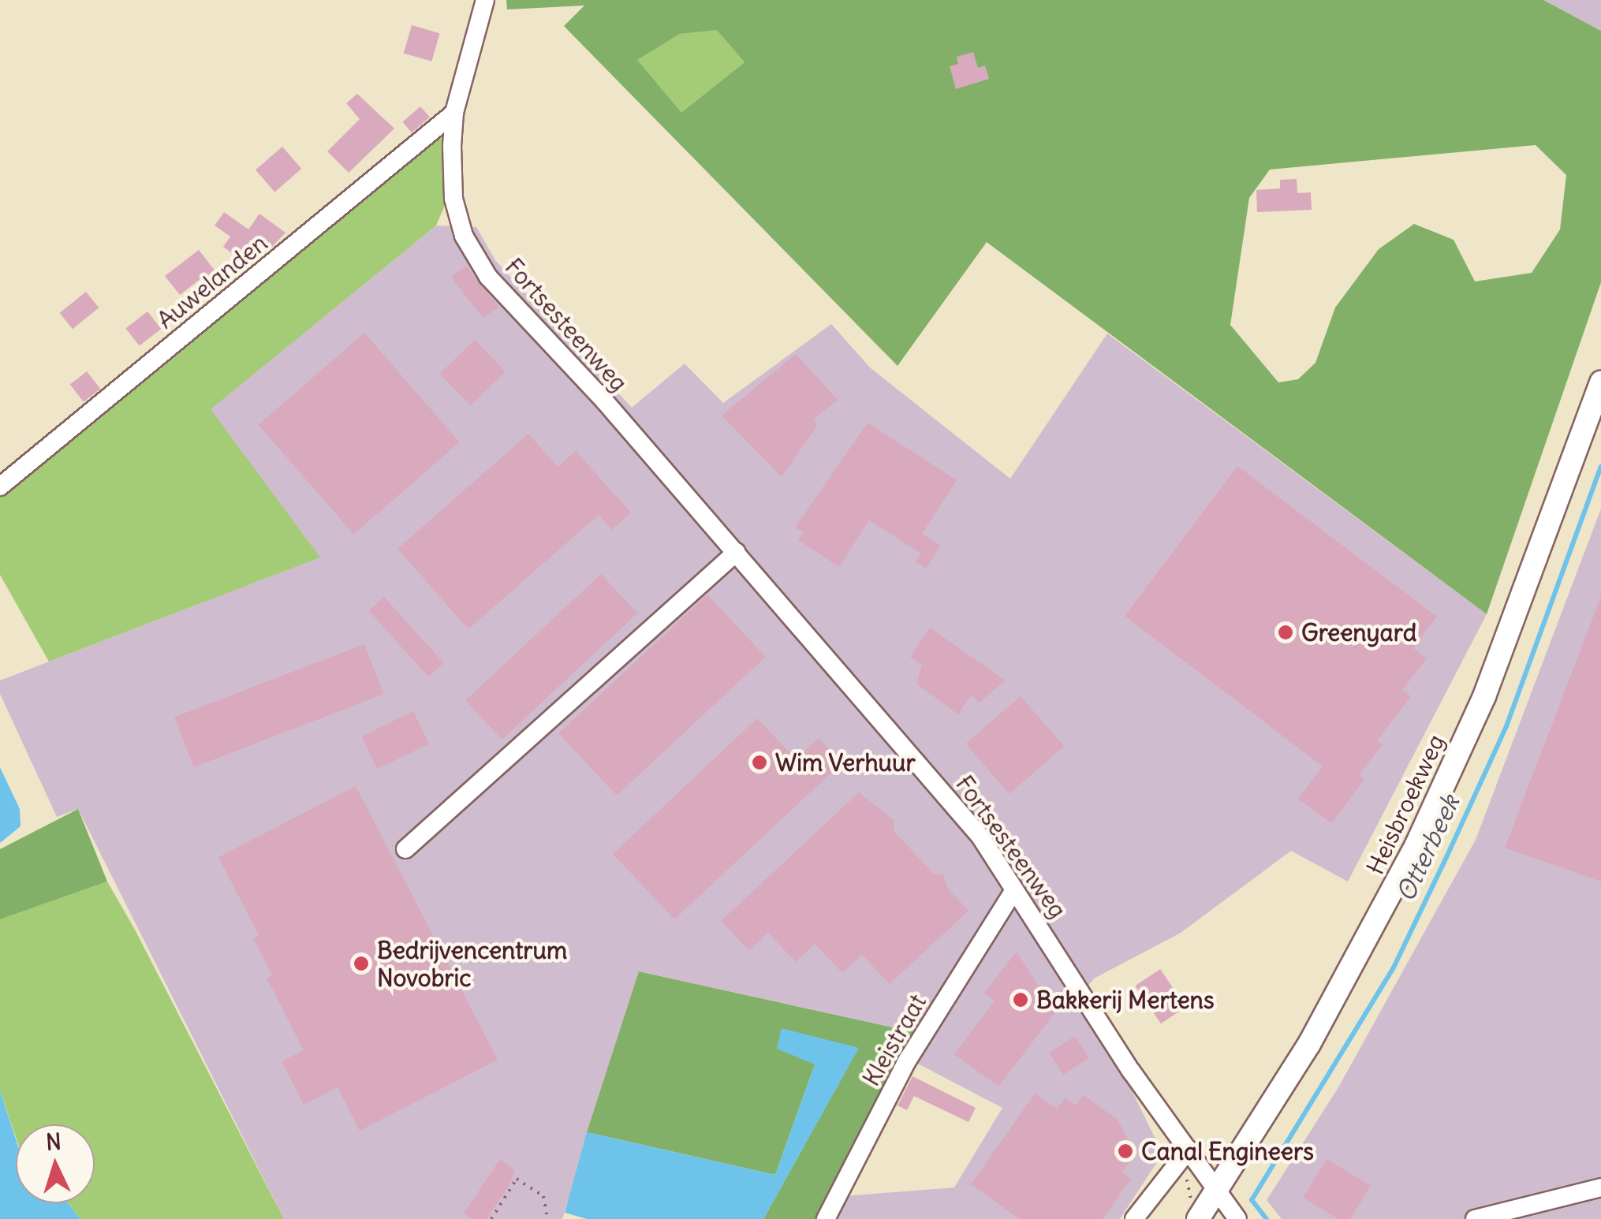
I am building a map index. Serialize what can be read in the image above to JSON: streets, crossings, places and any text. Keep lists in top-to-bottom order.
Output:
{
  "streets": {
    "main road": ["Heisbroekweg"],
    "street": ["Auwelanden", "Fortsesteenweg", "Kleistraat"]
  },
  "crossings": [
    ["Auwelanden", "Fortsesteenweg"],
    ["Fortsesteenweg", "Heisbroekweg"],
    ["Fortsesteenweg", "Kleistraat"]
  ],
  "water": ["Otterbeek"],
  "places": [
    "Greenyard",
    "Wim Verhuur",
    "Bedrijvencentrum Novobric",
    "Bakkerij Mertens",
    "Canal Engineers"
  ],
  "north": "top"
}
